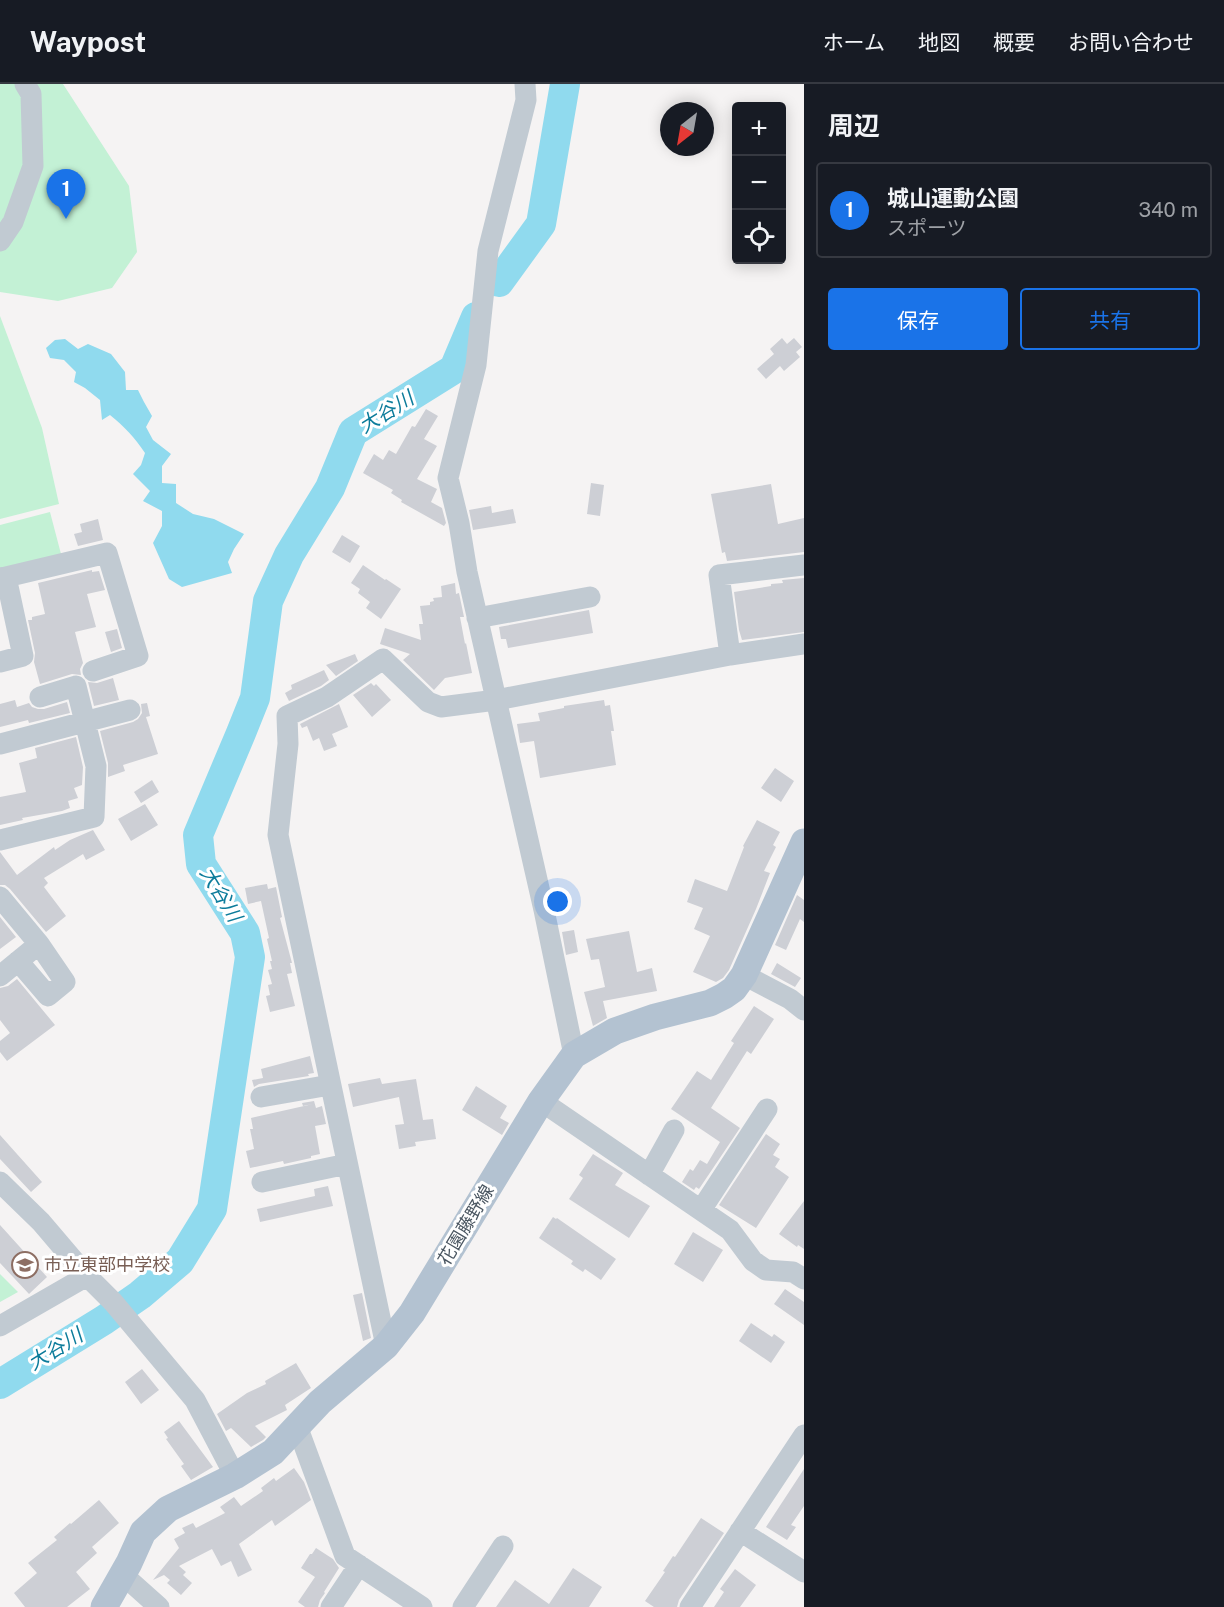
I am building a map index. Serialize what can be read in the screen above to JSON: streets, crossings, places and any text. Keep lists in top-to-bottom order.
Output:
{
  "streets": {
    "main road": ["花園藤野線"]
  },
  "water": ["大谷川"],
  "places": {
    "school or university": ["市立東部中学校"]
  },
  "north": "bottom left",
  "page": {
    "header": "Waypost",
    "nav": [
      "ホーム",
      "地図",
      "概要",
      "お問い合わせ"
    ],
    "heading": "周辺",
    "map_buttons": ["+", "−"],
    "list": [
      {
        "mark": "1",
        "name": "城山運動公園",
        "note": "スポーツ",
        "value": "340 m"
      }
    ],
    "pins": "1",
    "buttons": ["保存", "共有"]
  }
}
